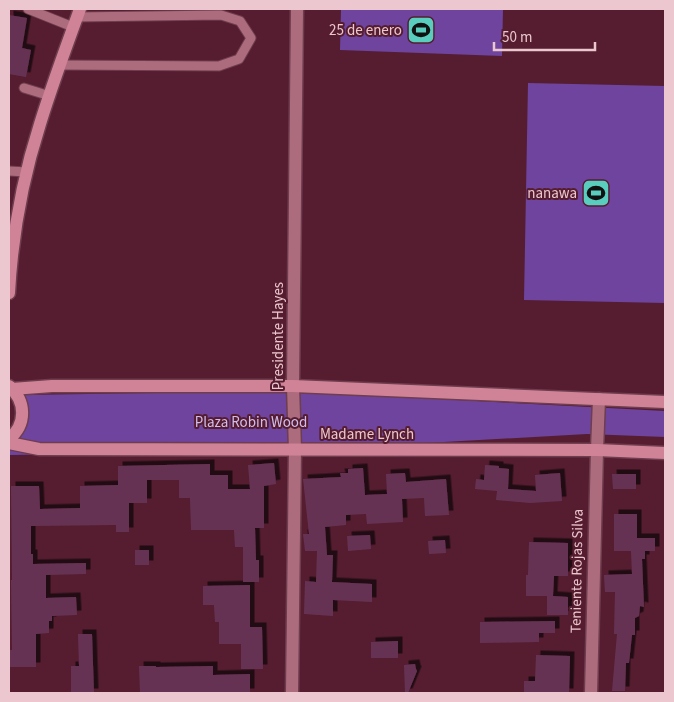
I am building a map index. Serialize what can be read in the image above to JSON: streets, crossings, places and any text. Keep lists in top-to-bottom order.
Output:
{
  "streets": {
    "main road": ["Madame Lynch"],
    "street": ["Presidente Hayes", "Teniente Rojas Silva"]
  },
  "crossings": [
    ["Presidente Hayes", "Madame Lynch"],
    ["Madame Lynch", "Teniente Rojas Silva"]
  ],
  "parks": ["Plaza Robin Wood"],
  "places": {
    "sports": ["25 de enero", "nanawa"]
  },
  "scale_bar": "50 m"
}
